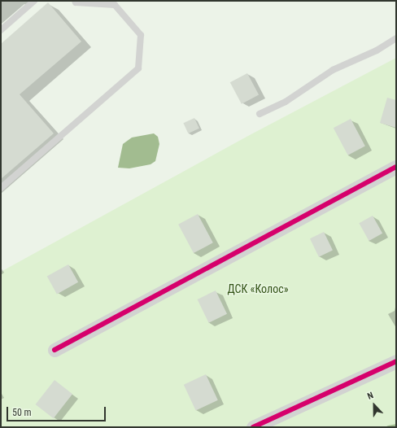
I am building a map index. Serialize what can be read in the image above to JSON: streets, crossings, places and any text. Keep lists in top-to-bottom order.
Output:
{
  "parks": ["ДСК «Колос»"],
  "scale_bar": "50 m",
  "north": "top"
}
